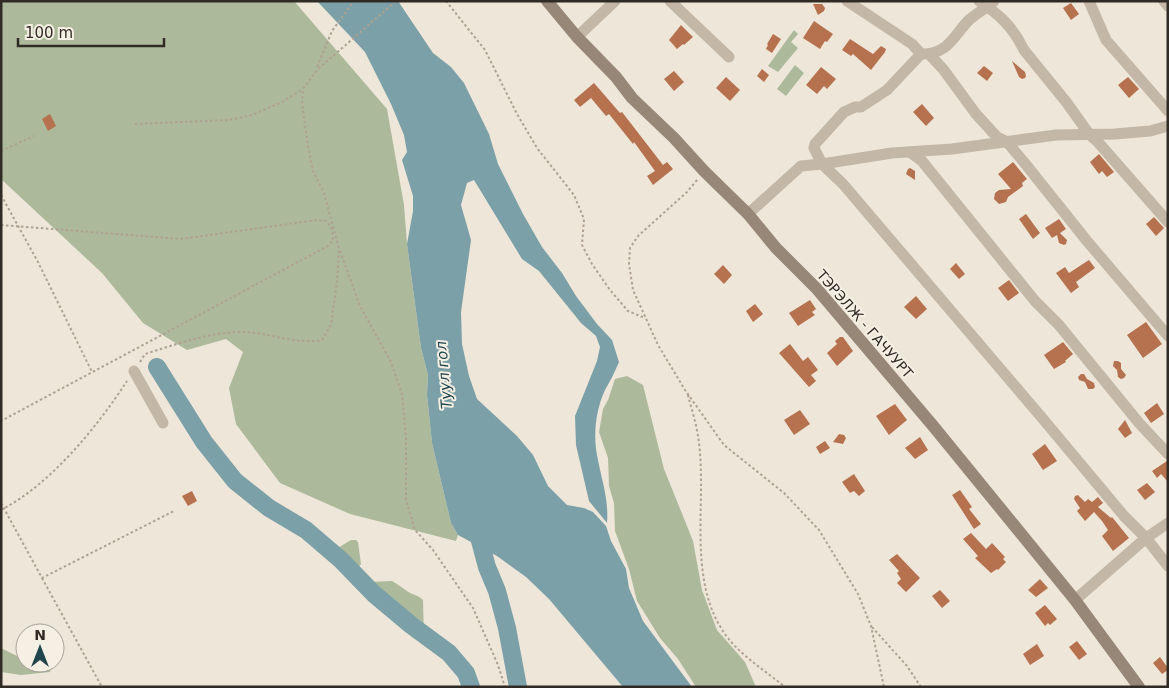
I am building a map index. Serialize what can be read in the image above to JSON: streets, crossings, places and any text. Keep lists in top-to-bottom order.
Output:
{
  "streets": {
    "main road": ["ТЭРЭЛЖ - ГАЧУУРТ"]
  },
  "water": ["Туул гол"],
  "scale_bar": "100 m",
  "north": "top"
}
